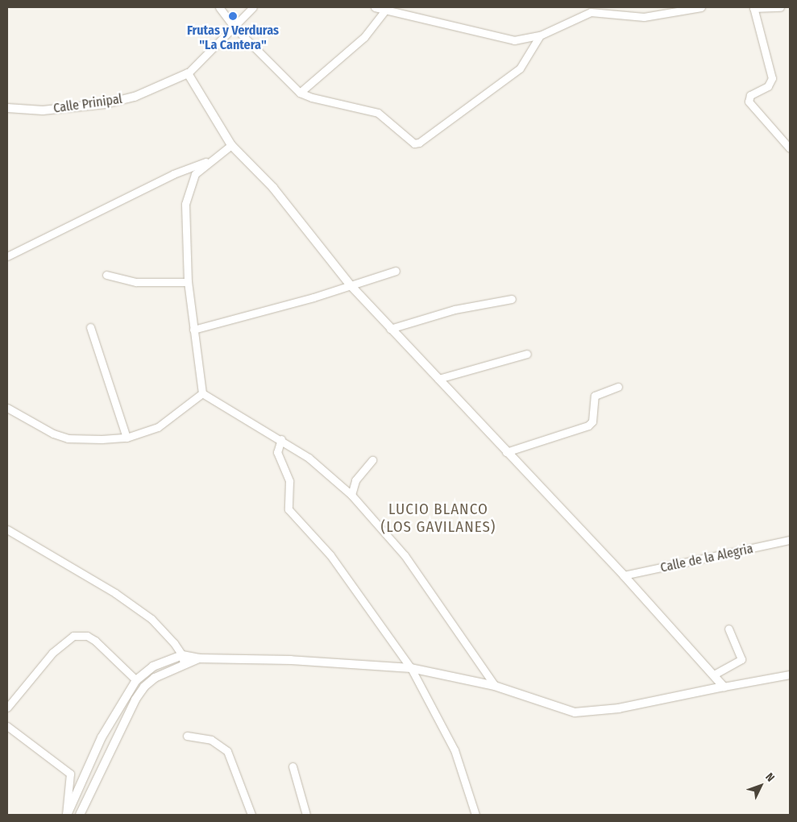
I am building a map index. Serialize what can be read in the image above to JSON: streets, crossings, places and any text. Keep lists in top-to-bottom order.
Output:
{
  "streets": {
    "street": ["Calle Prinipal", "Calle de la Alegria"]
  },
  "districts": ["LUCIO BLANCO (LOS GAVILANES)"],
  "places": ["Frutas y Verduras \"La Cantera\""],
  "north": "top right"
}
